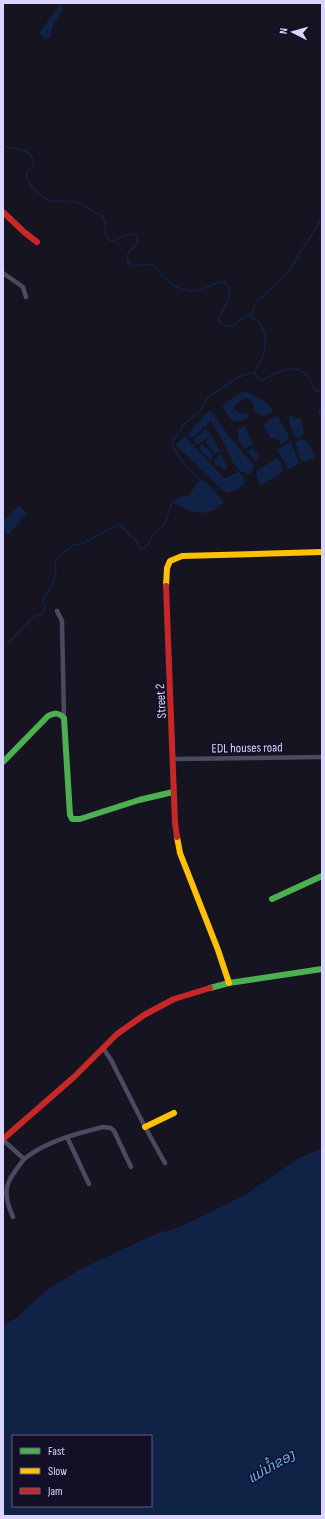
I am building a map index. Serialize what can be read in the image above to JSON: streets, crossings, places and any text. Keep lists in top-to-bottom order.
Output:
{
  "streets": {
    "street": ["Street 2", "EDL houses road"]
  },
  "crossings": [
    ["Street 2", "EDL houses road"]
  ],
  "water": ["ແມ່ນ້ຳຂອງ"],
  "legend": ["Fast", "Slow", "Jam"],
  "north": "left"
}
